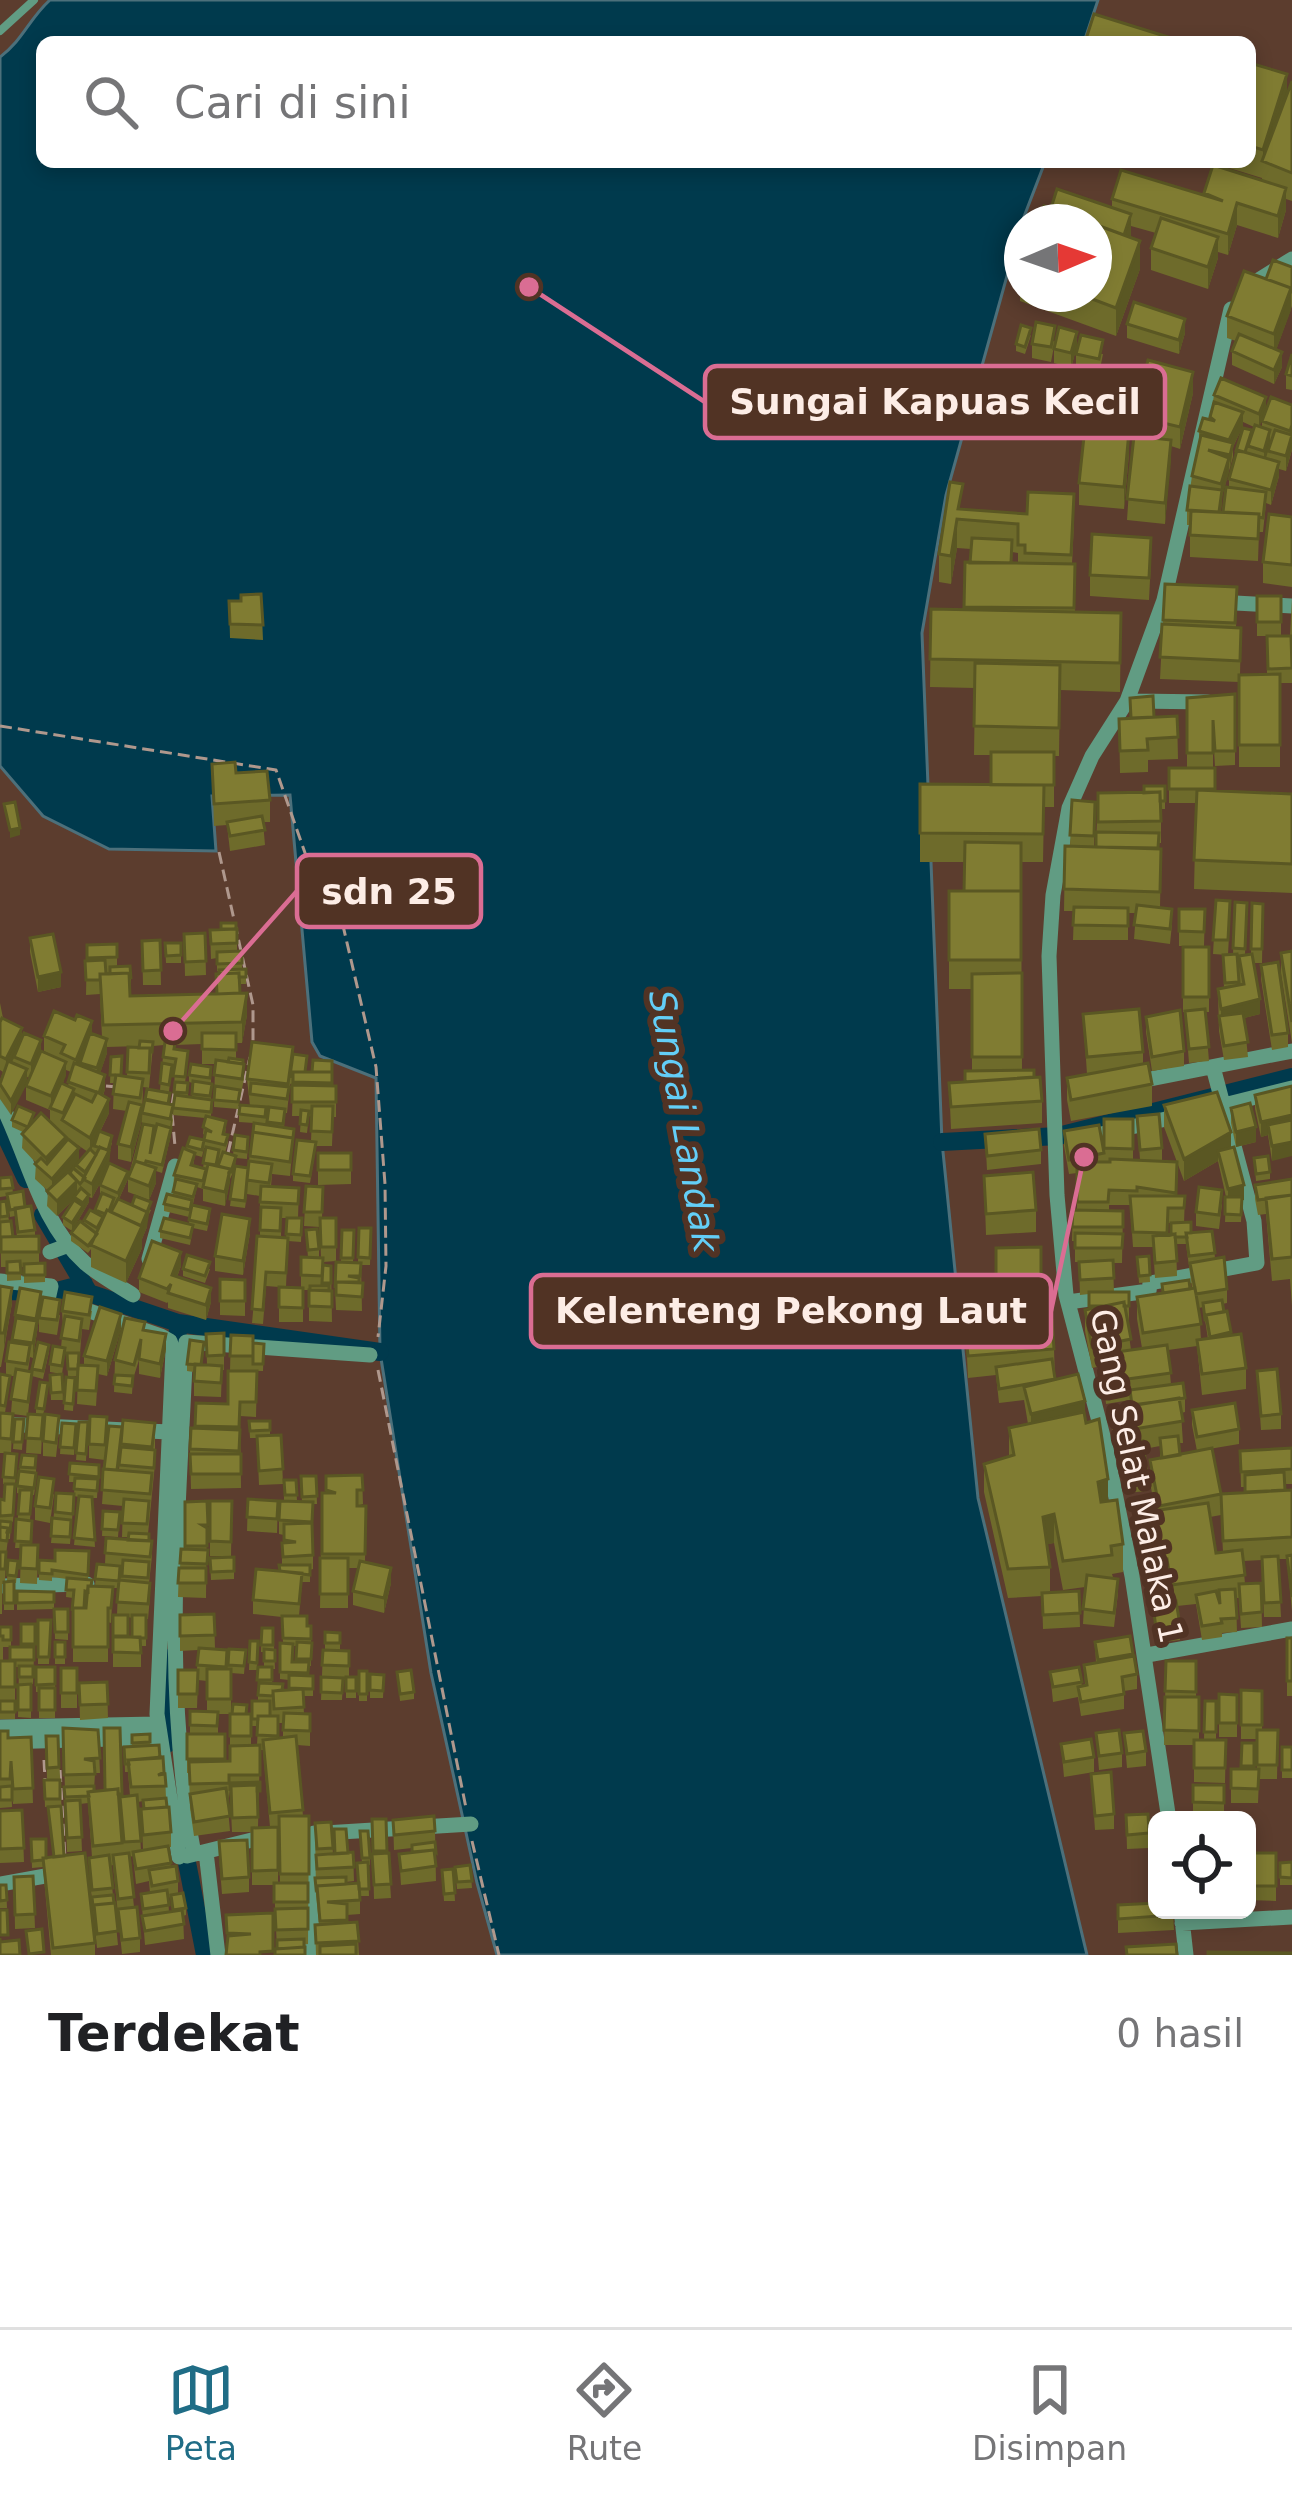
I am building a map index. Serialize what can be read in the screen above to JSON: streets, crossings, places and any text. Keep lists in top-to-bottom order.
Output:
{
  "streets": {
    "street": ["Gang Selat Malaka 1"]
  },
  "water": ["Sungai Landak"],
  "places": ["Sungai Kapuas Kecil", "sdn 25", "Kelenteng Pekong Laut"],
  "north": "right",
  "page": {
    "search": "Cari di sini",
    "heading": ["Terdekat", "0 hasil"],
    "nav": ["Peta", "Rute", "Disimpan"]
  }
}
